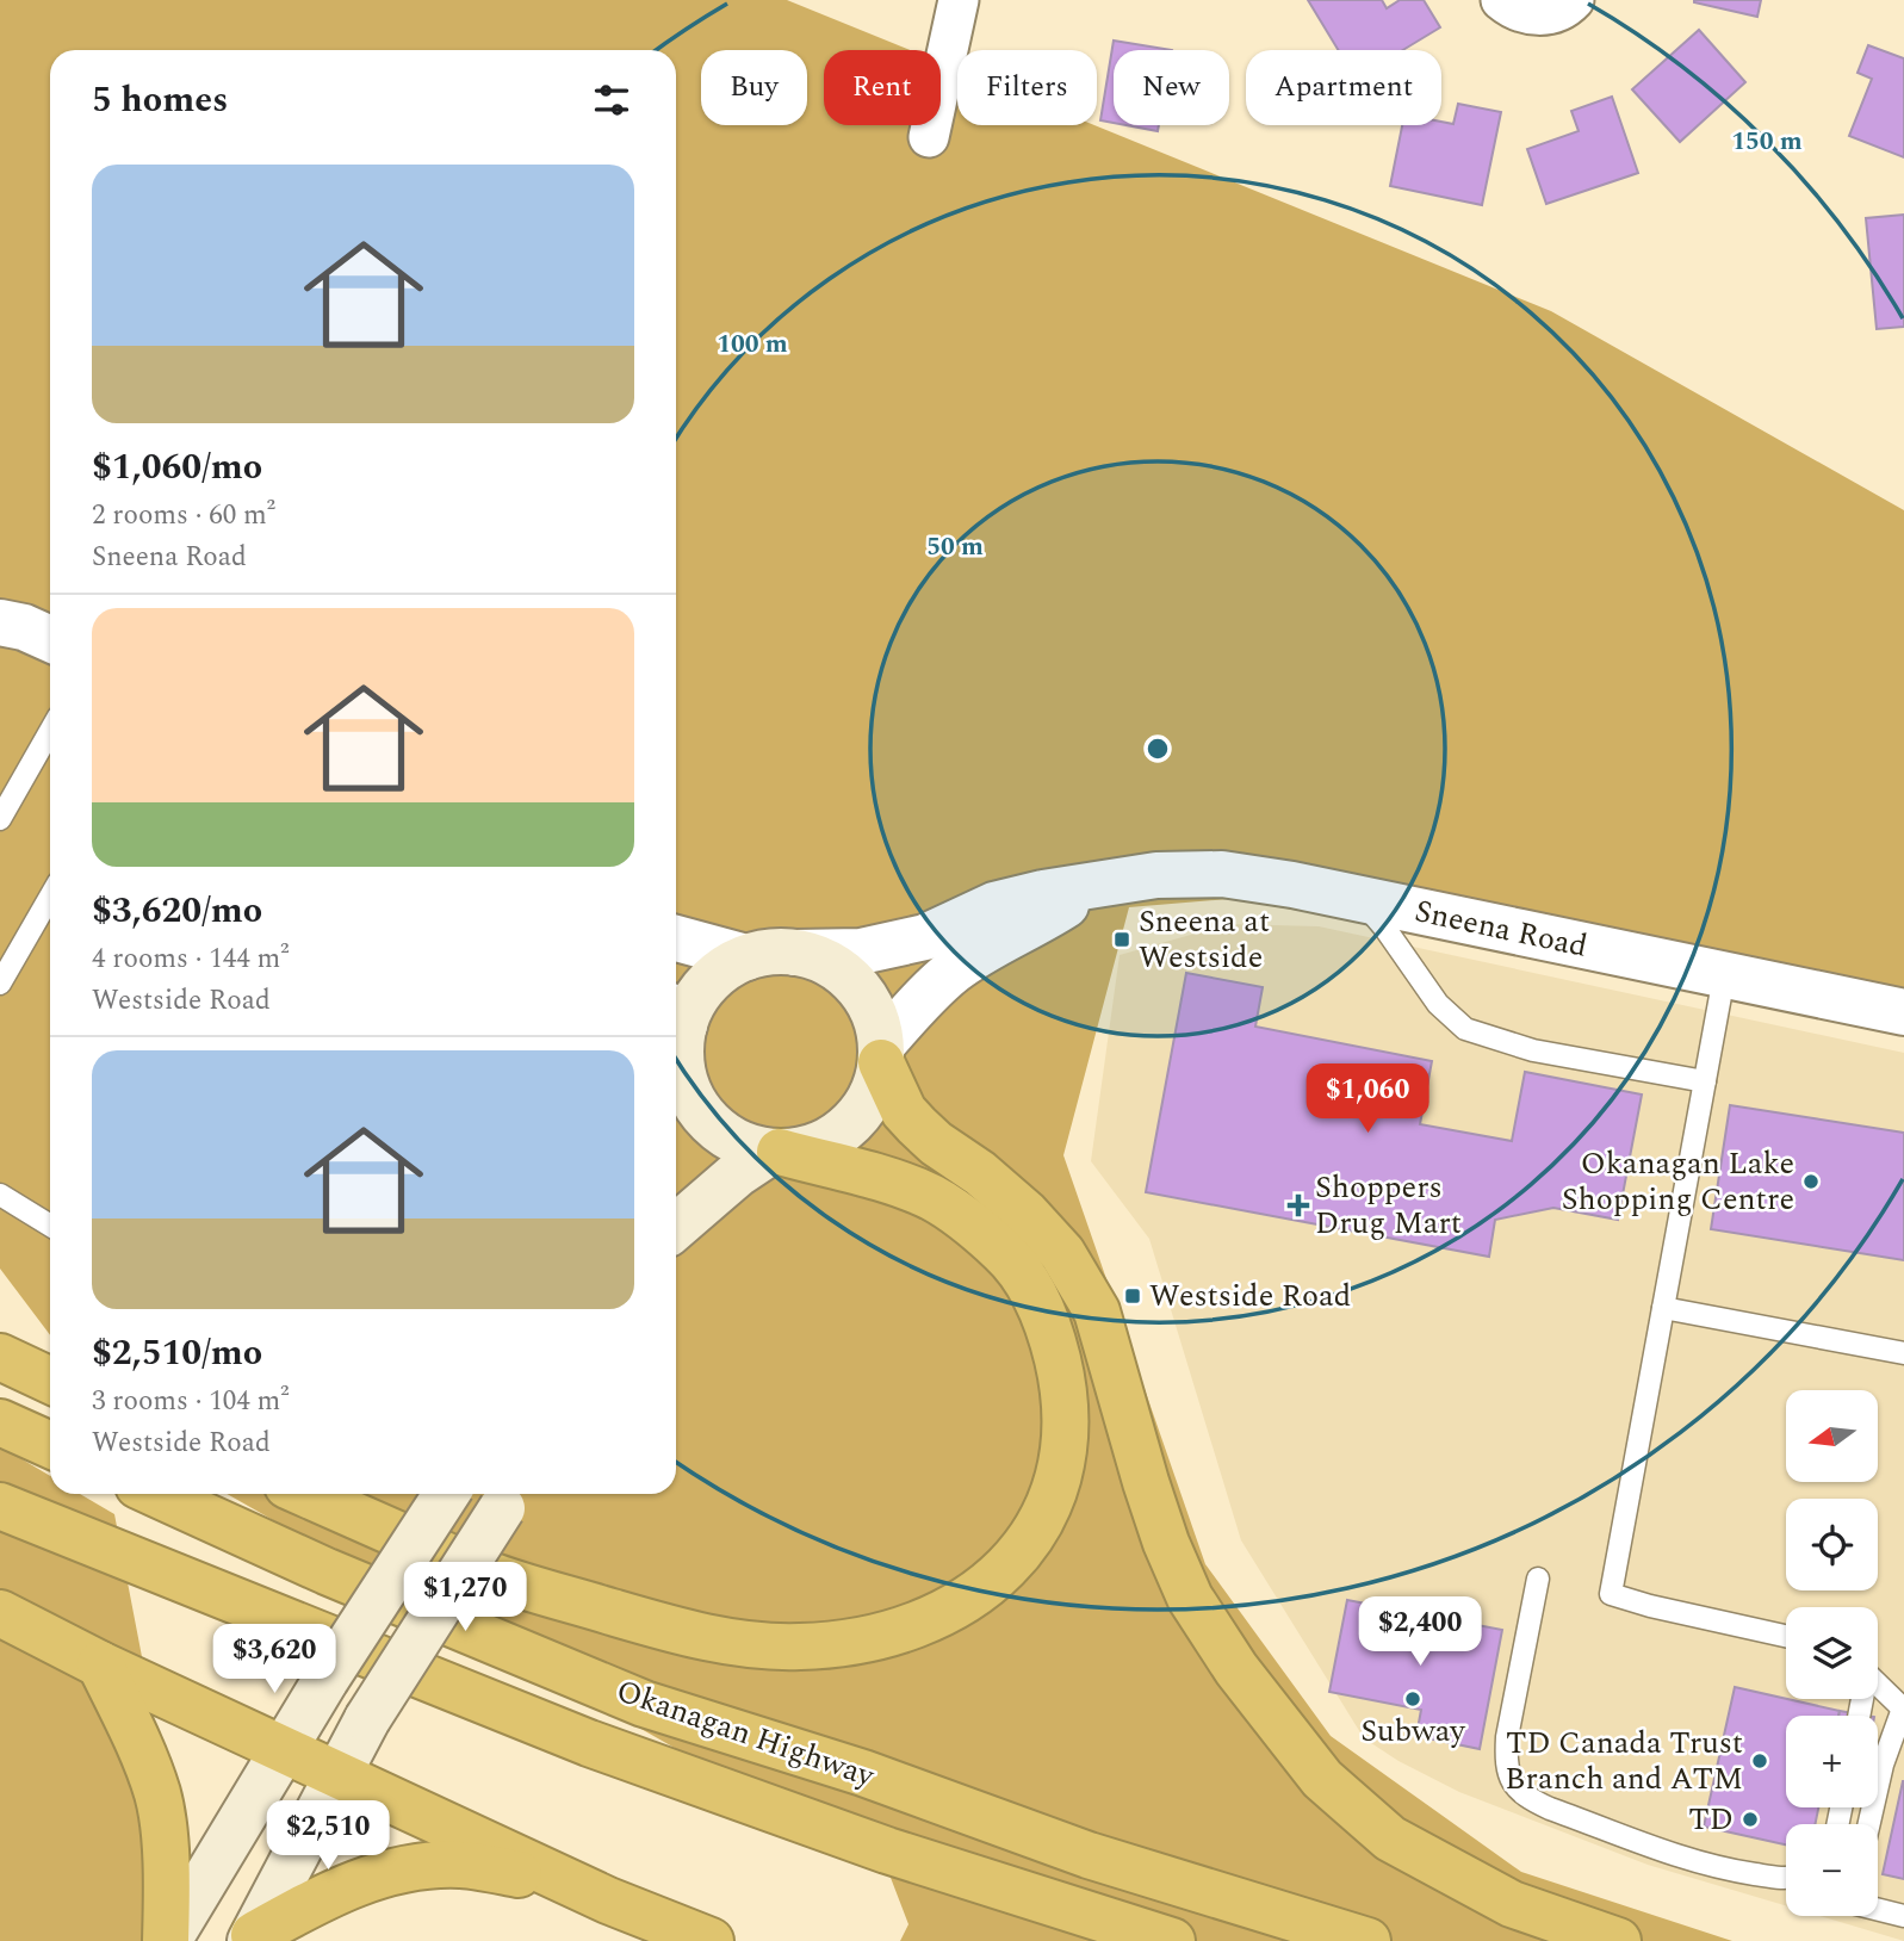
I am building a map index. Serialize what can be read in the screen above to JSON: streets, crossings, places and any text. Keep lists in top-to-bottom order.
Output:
{
  "streets": {
    "highway": ["Okanagan Highway"],
    "street": ["Sneena Road"]
  },
  "places": {
    "transit": ["Sneena at Westside", "Westside Road"],
    "other": [
      "Okanagan Lake Shopping Centre",
      "Subway",
      "TD Canada Trust Branch and ATM",
      "TD"
    ],
    "health": ["Shoppers Drug Mart"]
  },
  "north": "left",
  "page": {
    "chip": [
      "Buy",
      "Rent",
      "Filters",
      "New",
      "Apartment"
    ],
    "heading": "5 homes",
    "list": [
      {
        "name": "$1,060/mo",
        "note": "2 rooms · 60 m² · Sneena Road"
      },
      {
        "name": "$3,620/mo",
        "note": "4 rooms · 144 m² · Westside Road"
      },
      {
        "name": "$2,510/mo",
        "note": "3 rooms · 104 m² · Westside Road"
      }
    ],
    "price": [
      "$1,060",
      "$1,270",
      "$2,400",
      "$3,620",
      "$2,510"
    ],
    "map_buttons": ["+", "−"]
  },
  "rings": ["150 m", "100 m", "50 m"]
}
